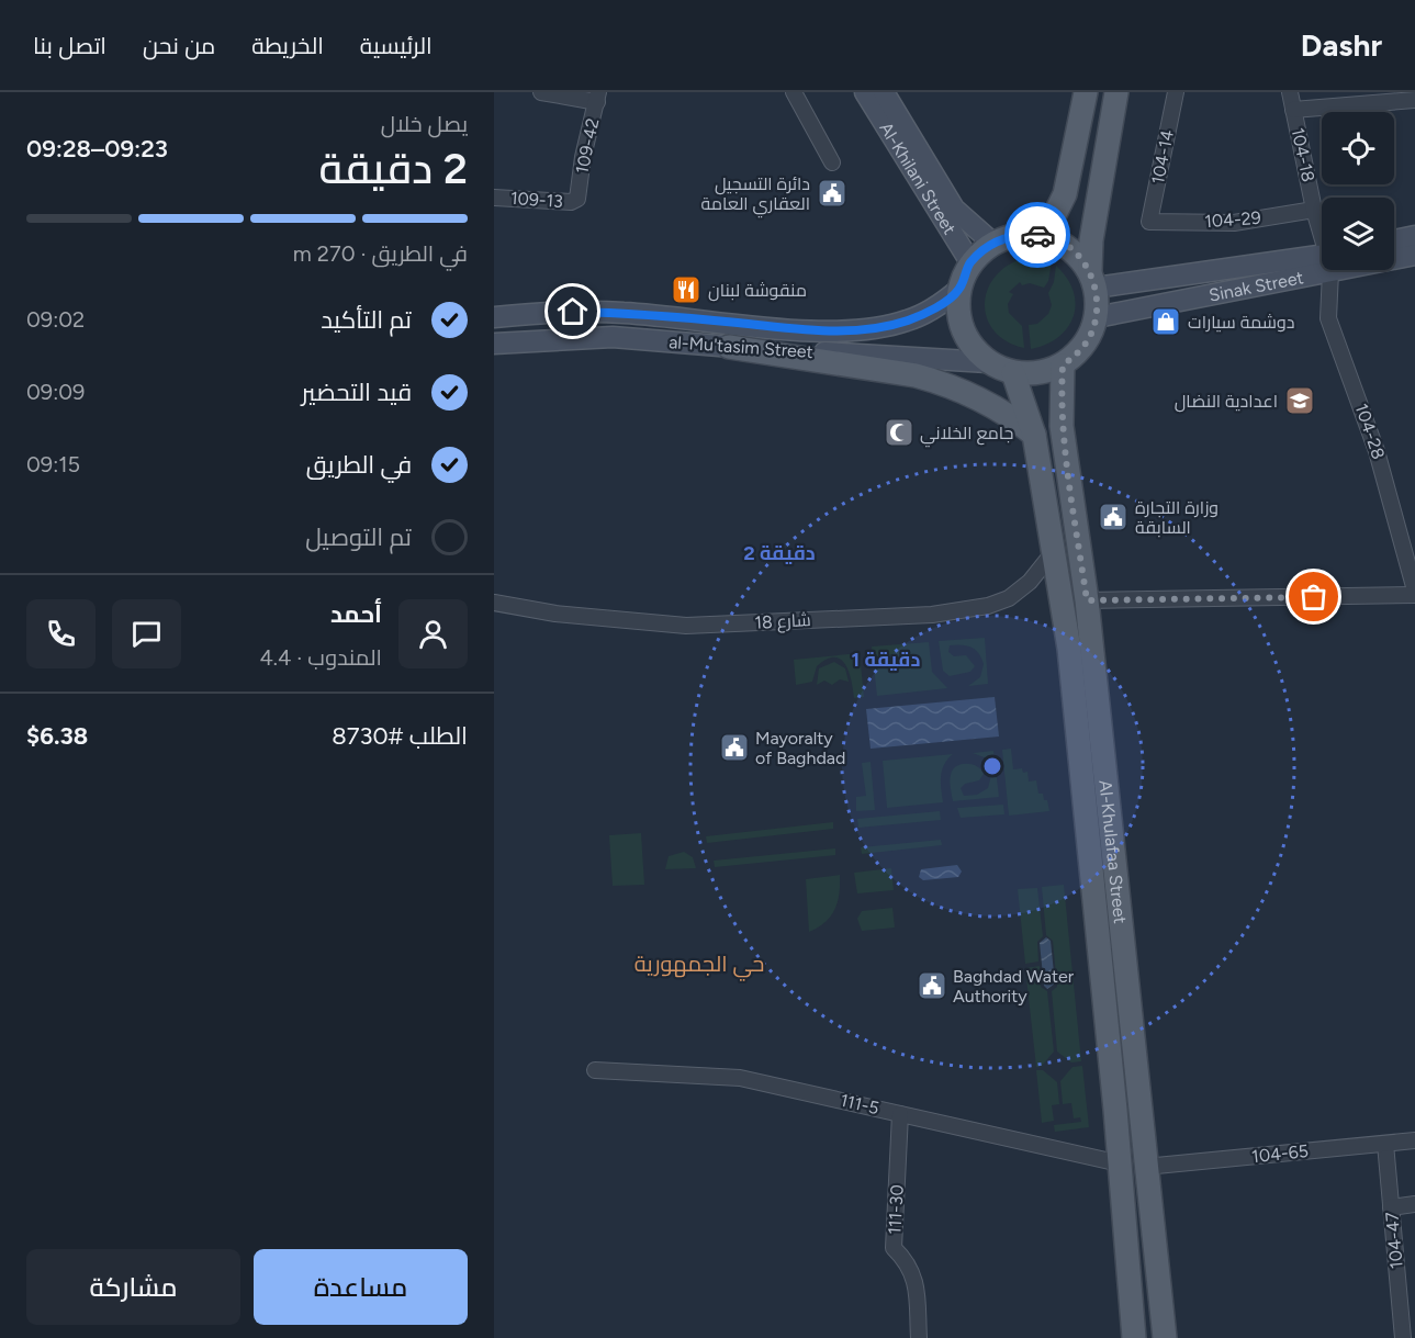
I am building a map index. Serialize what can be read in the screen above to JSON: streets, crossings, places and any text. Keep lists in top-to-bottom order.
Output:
{
  "streets": {
    "main road": [
      "Al-Khilani Street",
      "Sinak Street",
      "al-Mu'tasim Street",
      "Al-Khulafaa Street"
    ],
    "street": [
      "109-42",
      "104-18",
      "104-14",
      "109-13",
      "104-29",
      "104-28",
      "شارع 18",
      "111-5",
      "104-65",
      "111-30",
      "104-47"
    ]
  },
  "crossings": [
    ["109-42", "109-13"],
    ["104-18", "104-29"],
    ["104-14", "104-29"],
    ["Al-Khilani Street", "Sinak Street"],
    ["Al-Khilani Street", "al-Mu'tasim Street"],
    ["Al-Khilani Street", "Al-Khulafaa Street"],
    ["Sinak Street", "al-Mu'tasim Street"],
    ["Sinak Street", "Al-Khulafaa Street"],
    ["al-Mu'tasim Street", "Al-Khulafaa Street"],
    ["شارع 18", "Al-Khulafaa Street"],
    ["Al-Khulafaa Street", "111-5"],
    ["Al-Khulafaa Street", "104-65"],
    ["111-5", "111-30"],
    ["104-65", "104-47"]
  ],
  "districts": ["حي الجمهورية"],
  "places": {
    "public building": [
      "دائرة التسجيل العقاري العامة",
      "وزارة التجارة السابقة",
      "Mayoralty of Baghdad",
      "Baghdad Water Authority"
    ],
    "restaurant": ["منقوشة لبنان"],
    "shop": ["دوشمة سيارات"],
    "school or university": ["اعدادية النضال"],
    "mosque": ["جامع الخلاني"]
  },
  "page": {
    "header": "Dashr",
    "nav": [
      "الرئيسية",
      "الخريطة",
      "من نحن",
      "اتصل بنا"
    ],
    "heading": ["2 دقيقة", "يصل خلال", "09:23–09:28"],
    "panel": [
      "أحمد",
      "المندوب · 4.4",
      "الطلب #8730",
      "$6.38"
    ],
    "bar": "في الطريق · 270 m",
    "list": [
      ["تم التأكيد", "09:02"],
      ["قيد التحضير", "09:09"],
      ["في الطريق", "09:15"],
      "تم التوصيل"
    ],
    "buttons": ["مساعدة", "مشاركة"]
  },
  "rings": ["2 دقيقة", "1 دقيقة"]
}
